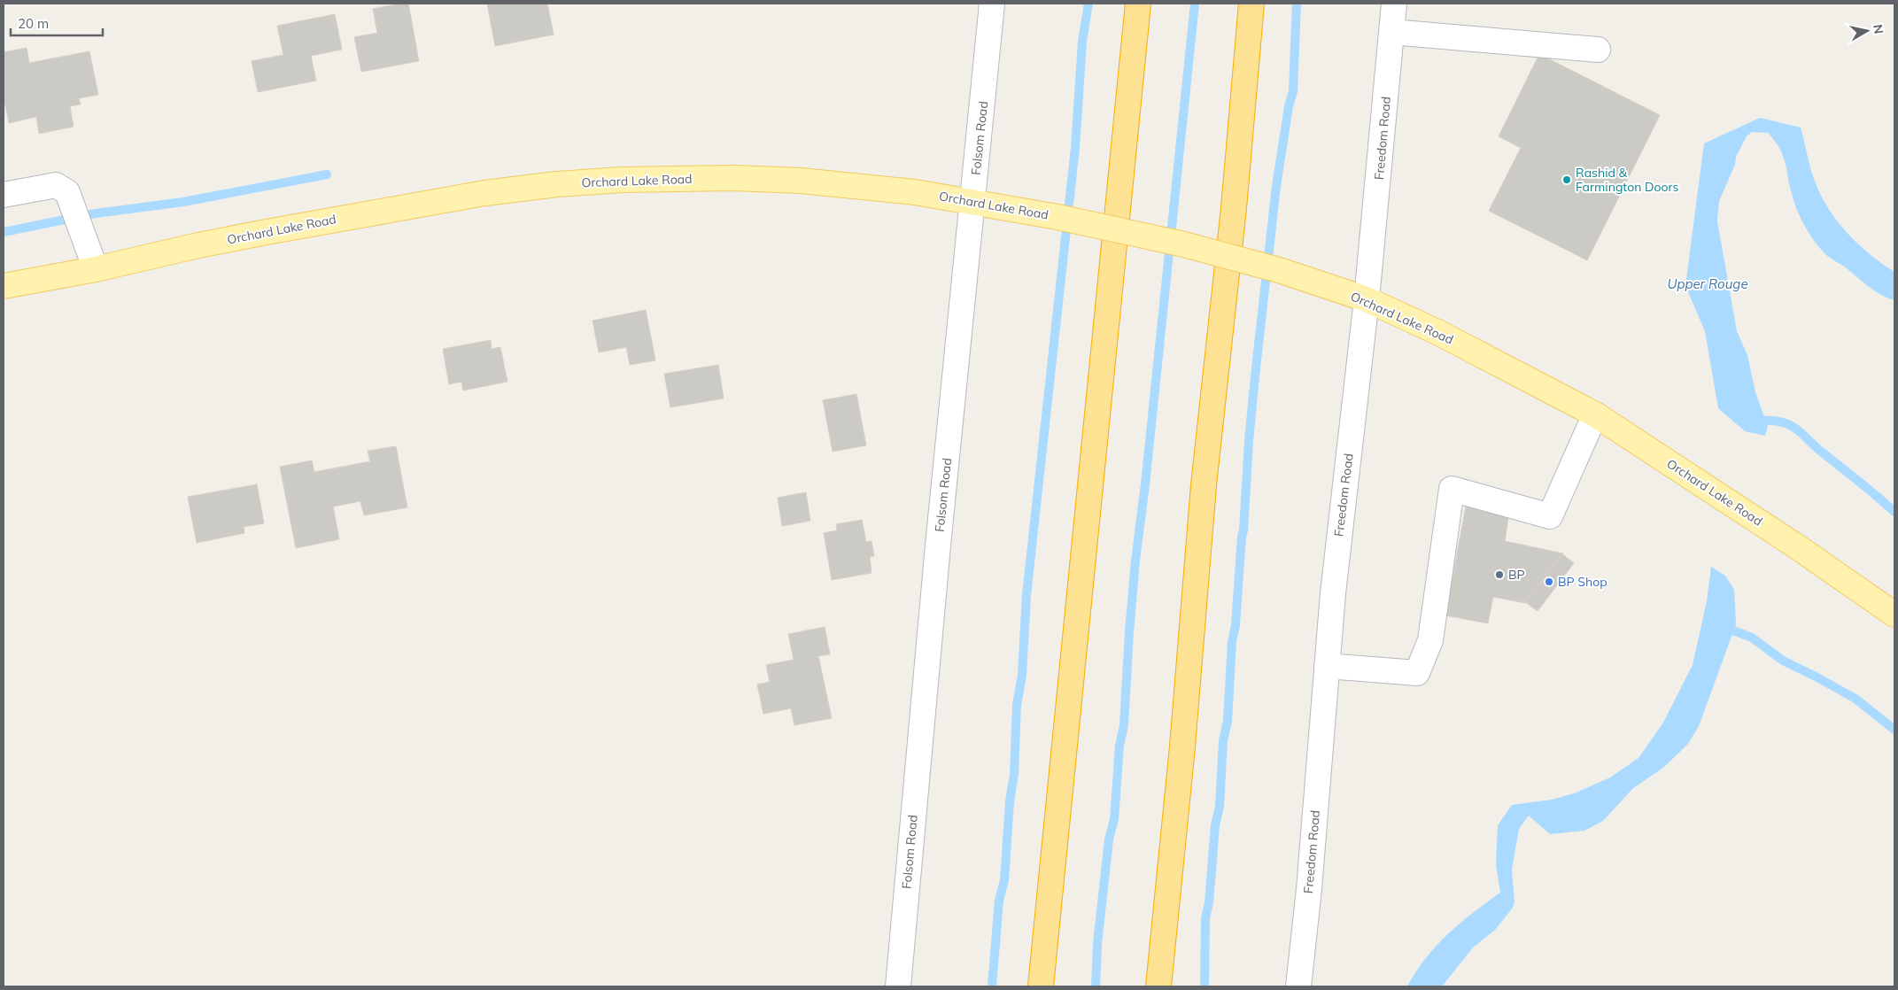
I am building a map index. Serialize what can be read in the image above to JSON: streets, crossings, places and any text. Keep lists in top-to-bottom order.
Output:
{
  "streets": {
    "main road": ["Orchard Lake Road"],
    "street": ["Folsom Road", "Freedom Road"]
  },
  "crossings": [
    ["Folsom Road", "Orchard Lake Road"],
    ["Freedom Road", "Orchard Lake Road"]
  ],
  "water": ["Upper Rouge"],
  "places": ["Rashid & Farmington Doors", "BP", "BP Shop"],
  "scale_bar": "20 m",
  "north": "right"
}
